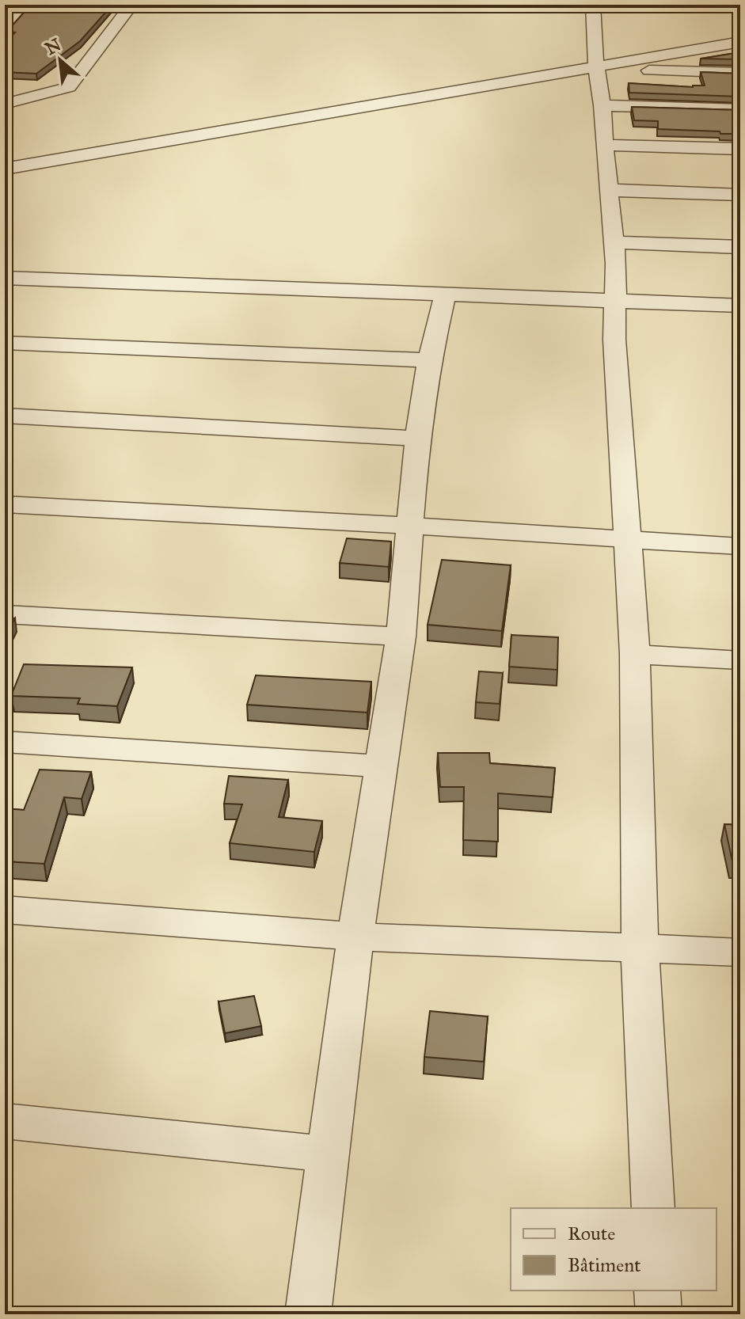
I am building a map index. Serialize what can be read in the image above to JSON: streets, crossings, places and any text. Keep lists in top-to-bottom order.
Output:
{
  "legend": ["Route", "Bâtiment"],
  "north": "top left"
}
